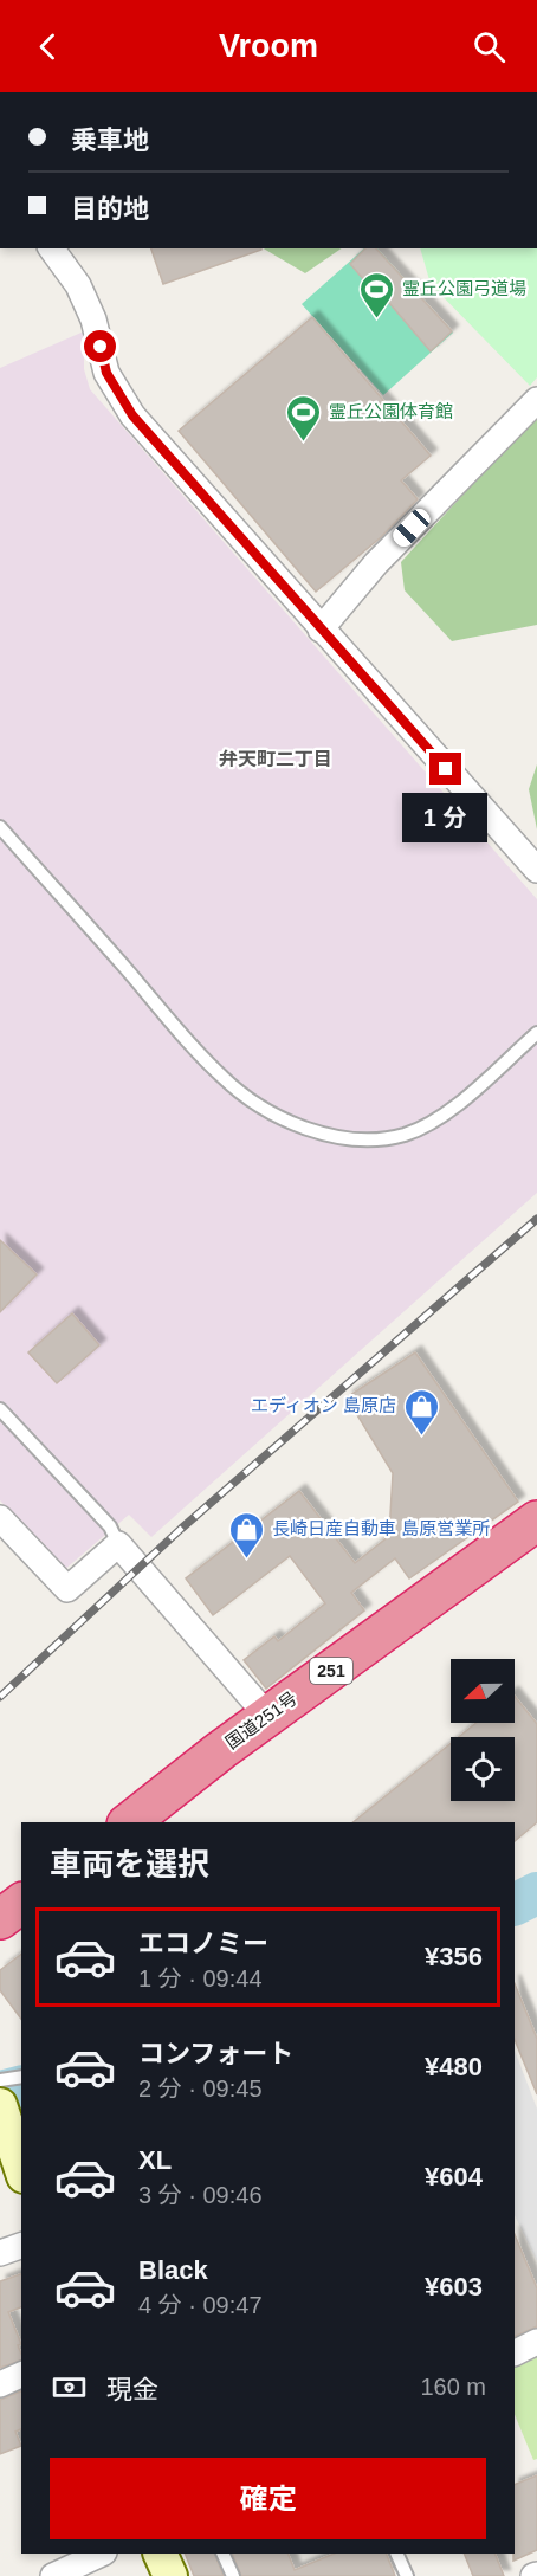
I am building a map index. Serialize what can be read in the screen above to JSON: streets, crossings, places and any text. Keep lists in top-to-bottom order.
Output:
{
  "streets": {
    "highway": ["251", "国道251号"]
  },
  "districts": ["弁天町二丁目"],
  "places": {
    "sports": ["霊丘公園弓道場", "霊丘公園体育館"],
    "shop": ["エディオン 島原店", "長崎日産自動車 島原営業所"]
  },
  "north": "left",
  "page": {
    "header": "Vroom",
    "banner": ["乗車地", "目的地"],
    "bubble": "1 分",
    "heading": "車両を選択",
    "list": [
      {
        "name": "エコノミー",
        "note": "1 分 · 09:44",
        "value": "¥356"
      },
      {
        "name": "コンフォート",
        "note": "2 分 · 09:45",
        "value": "¥480"
      },
      {
        "name": "XL",
        "note": "3 分 · 09:46",
        "value": "¥604"
      },
      {
        "name": "Black",
        "note": "4 分 · 09:47",
        "value": "¥603"
      }
    ],
    "pay": ["現金", "160 m"],
    "buttons": "確定"
  }
}
